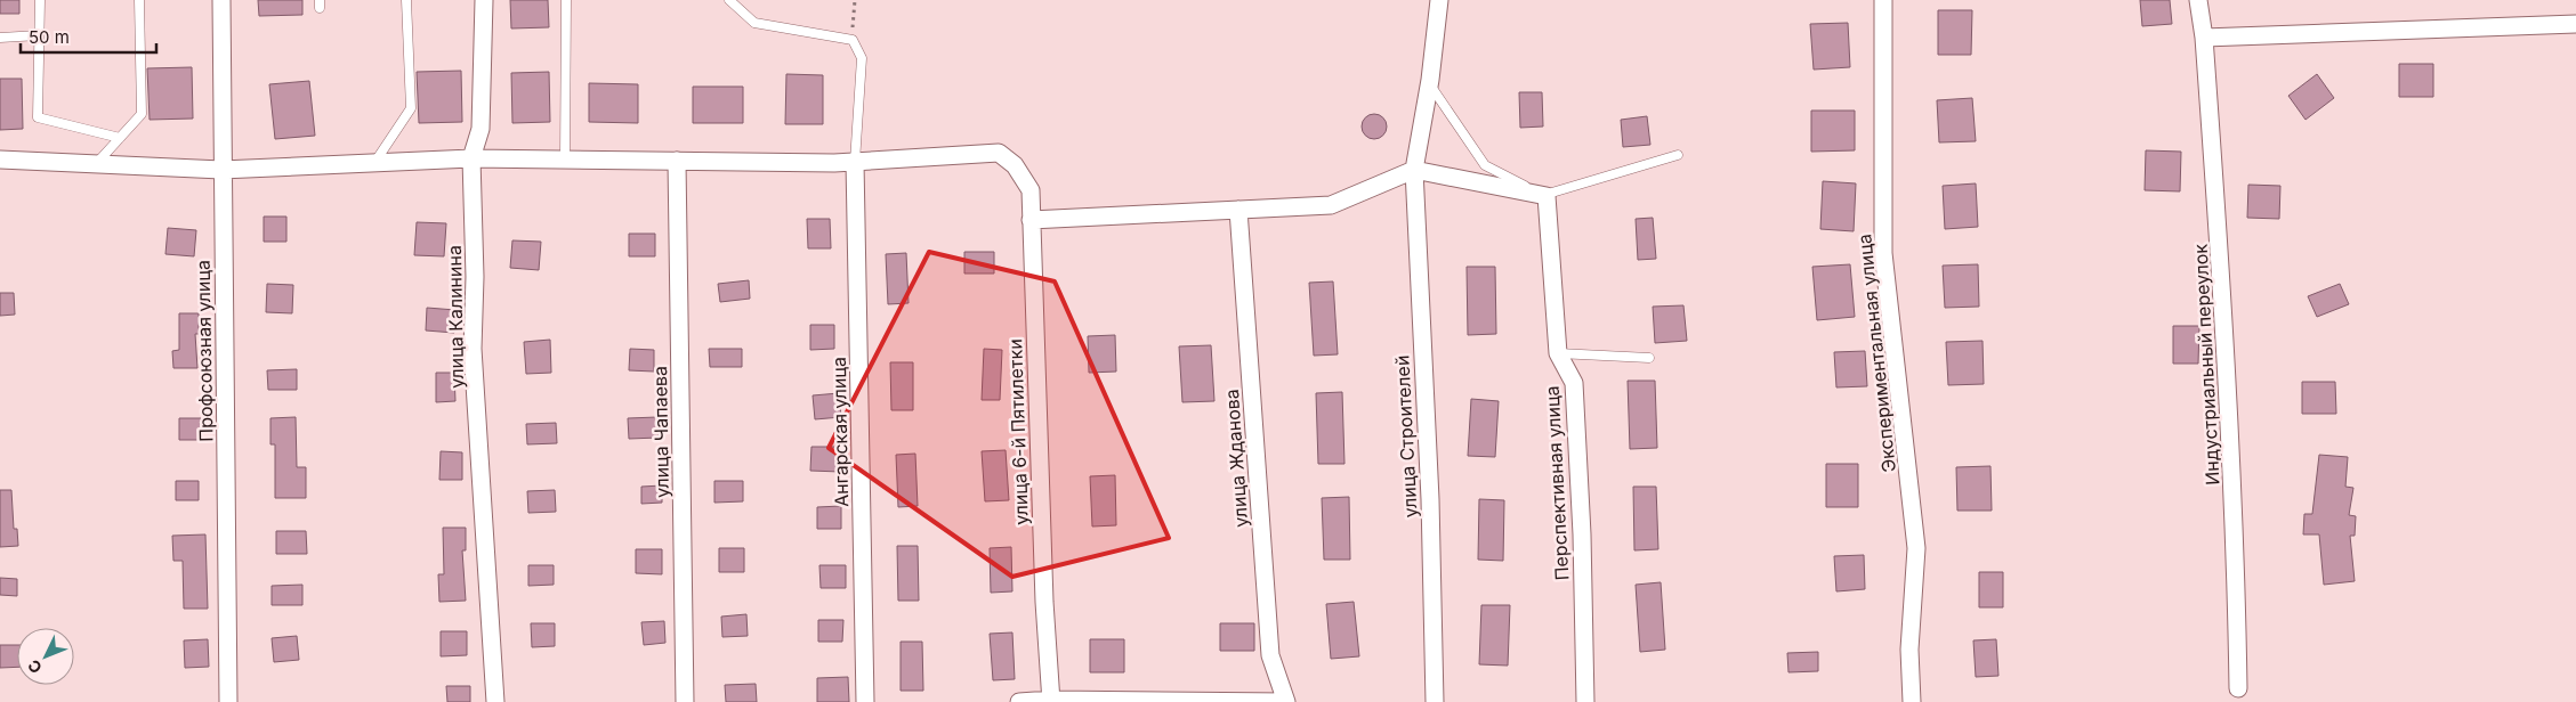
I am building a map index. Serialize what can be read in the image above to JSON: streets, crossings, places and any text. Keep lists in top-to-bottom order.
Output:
{
  "streets": {
    "street": [
      "улица Калинина",
      "Профсоюзная улица",
      "Экспериментальная улица",
      "Индустриальный переулок",
      "улица Чапаева",
      "Ангарская улица",
      "улица 6-й Пятилетки",
      "улица Строителей",
      "улица Жданова",
      "Перспективная улица"
    ]
  },
  "crossings": [
    ["Ангарская улица", "улица 6-й Пятилетки"]
  ],
  "scale_bar": "50 m",
  "north": "bottom left"
}
